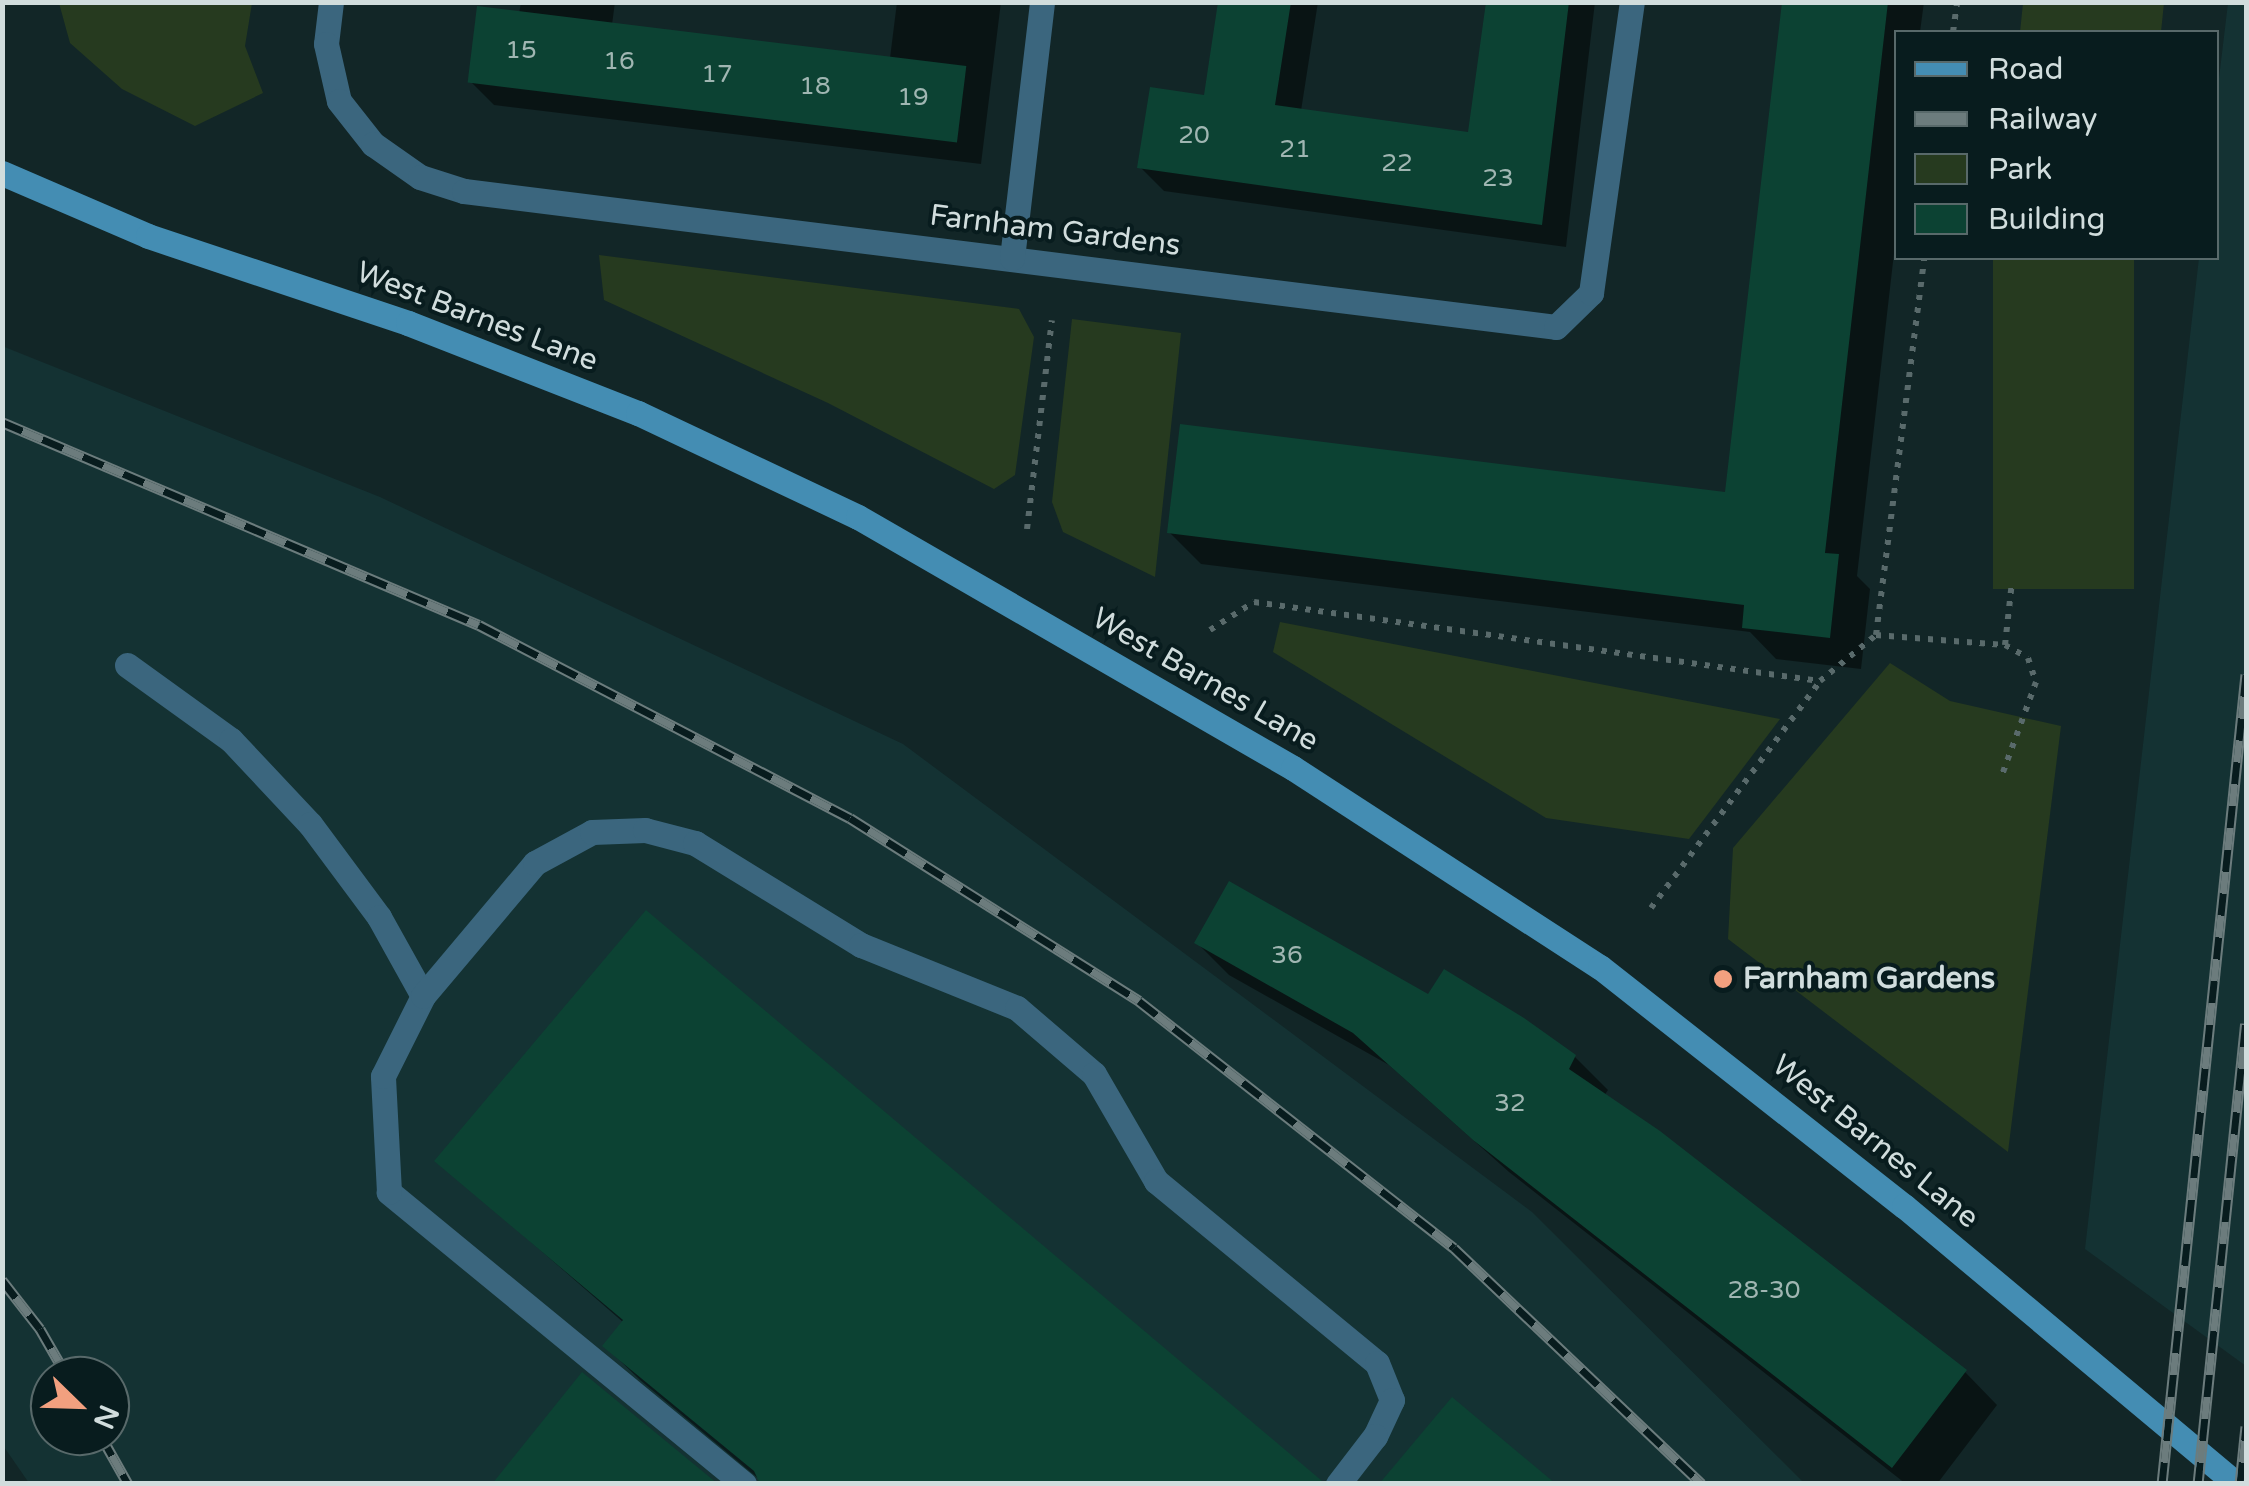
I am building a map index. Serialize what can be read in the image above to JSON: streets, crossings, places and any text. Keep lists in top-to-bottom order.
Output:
{
  "streets": {
    "main road": ["West Barnes Lane"],
    "street": ["Farnham Gardens"]
  },
  "places": ["Farnham Gardens"],
  "house_numbers": [
    "15",
    "16",
    "17",
    "18",
    "19",
    "20",
    "21",
    "22",
    "23",
    "36",
    "32",
    "28-30"
  ],
  "legend": [
    "Road",
    "Railway",
    "Park",
    "Building"
  ],
  "north": "bottom right"
}
